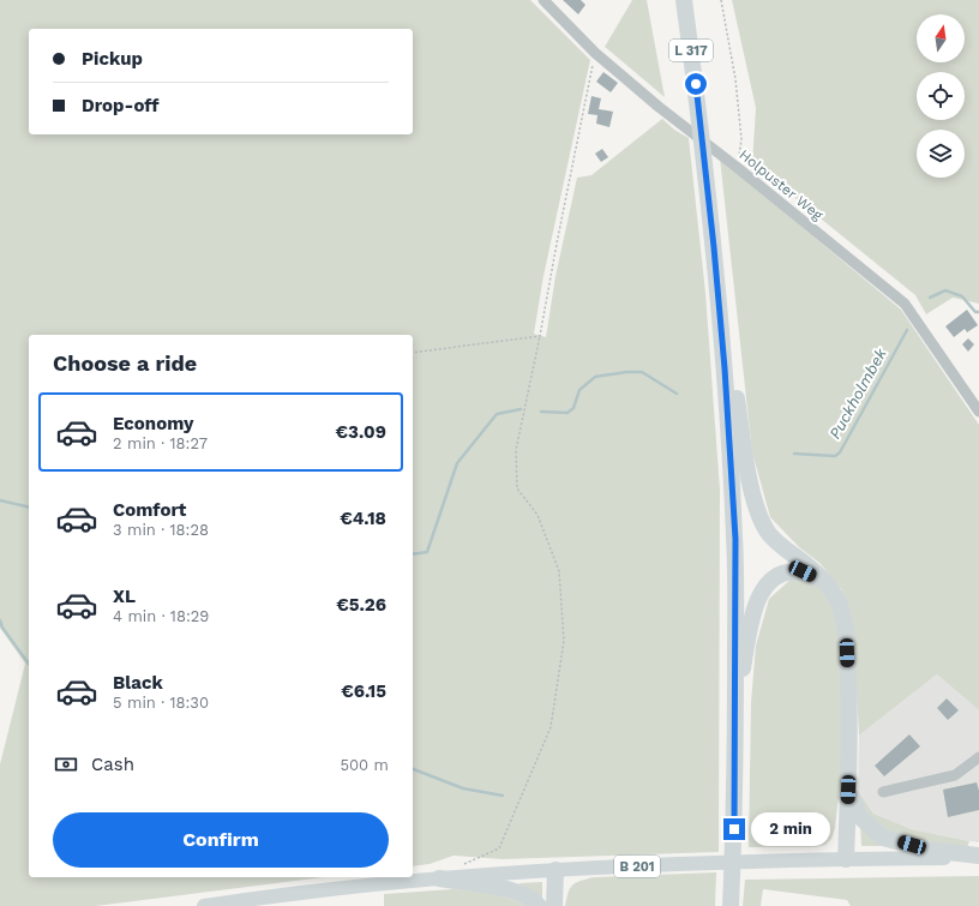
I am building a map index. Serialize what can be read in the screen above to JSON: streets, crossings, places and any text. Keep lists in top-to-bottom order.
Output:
{
  "streets": {
    "highway": ["L 317"],
    "main road": ["B 201"],
    "street": ["Holpuster Weg"]
  },
  "water": ["Puckholmbek"],
  "north": "top",
  "page": {
    "banner": ["Pickup", "Drop-off"],
    "heading": "Choose a ride",
    "list": [
      {
        "name": "Economy",
        "note": "2 min · 18:27",
        "value": "€3.09"
      },
      {
        "name": "Comfort",
        "note": "3 min · 18:28",
        "value": "€4.18"
      },
      {
        "name": "XL",
        "note": "4 min · 18:29",
        "value": "€5.26"
      },
      {
        "name": "Black",
        "note": "5 min · 18:30",
        "value": "€6.15"
      }
    ],
    "pay": ["Cash", "500 m"],
    "buttons": "Confirm",
    "bubble": "2 min"
  }
}
